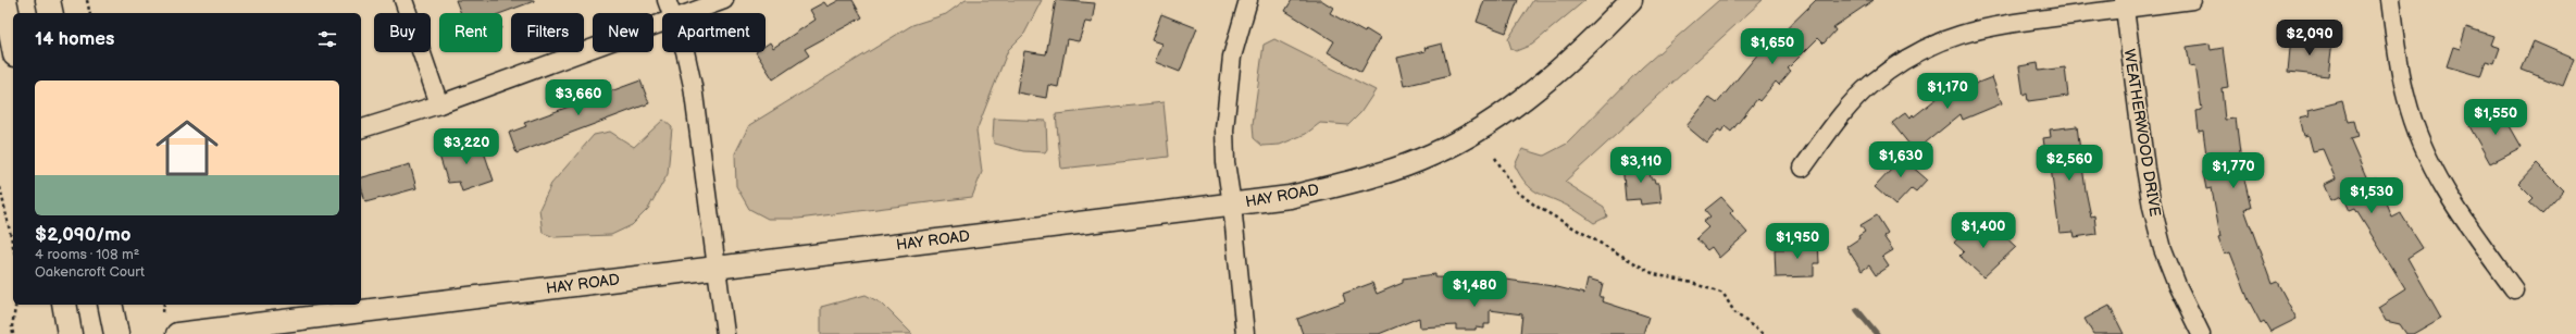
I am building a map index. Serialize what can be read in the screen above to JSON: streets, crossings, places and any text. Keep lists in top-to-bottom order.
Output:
{
  "streets": {
    "street": ["WEATHERWOOD DRIVE", "HAY ROAD"]
  },
  "page": {
    "chip": [
      "Buy",
      "Rent",
      "Filters",
      "New",
      "Apartment"
    ],
    "heading": "14 homes",
    "price": [
      "$2,090",
      "$1,650",
      "$1,170",
      "$3,660",
      "$1,550",
      "$3,220",
      "$1,630",
      "$2,560",
      "$3,110",
      "$1,770",
      "$1,530",
      "$1,400",
      "$1,950",
      "$1,480"
    ],
    "list": [
      {
        "name": "$2,090/mo",
        "note": "4 rooms · 108 m² · Oakencroft Court"
      }
    ]
  }
}
